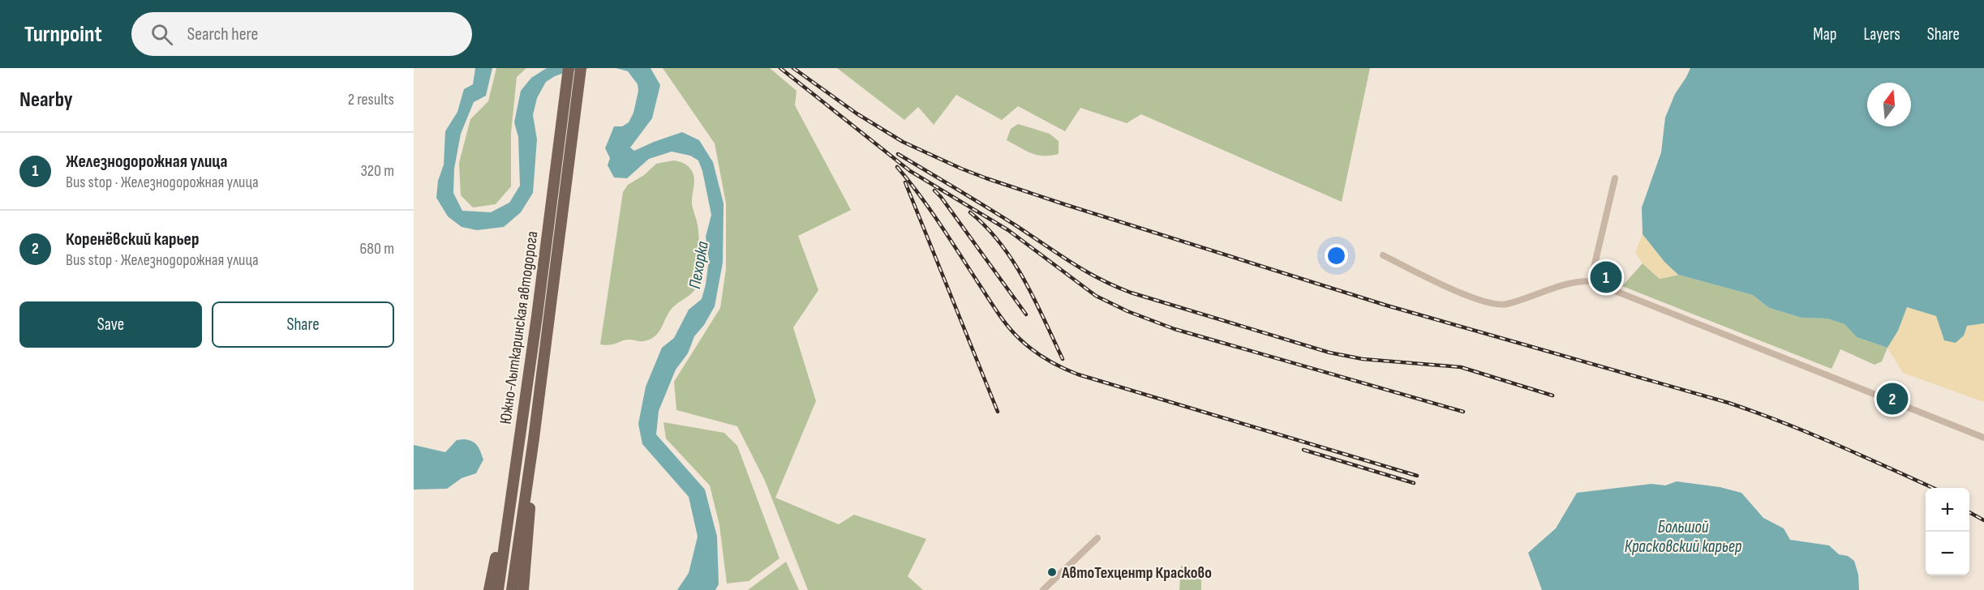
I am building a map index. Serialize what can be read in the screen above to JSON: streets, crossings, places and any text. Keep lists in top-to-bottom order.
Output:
{
  "streets": {
    "main road": ["Южно-Лыткаринская автодорога"]
  },
  "water": ["Пехорка", "Большой Красковский карьер"],
  "places": ["АвтоТехцентр Красково"],
  "north": "top",
  "page": {
    "header": "Turnpoint",
    "search": "Search here",
    "nav": ["Map", "Layers", "Share"],
    "heading": ["Nearby", "2 results"],
    "list": [
      {
        "mark": "1",
        "name": "Железнодорожная улица",
        "note": "Bus stop · Железнодорожная улица",
        "value": "320 m"
      },
      {
        "mark": "2",
        "name": "Коренёвский карьер",
        "note": "Bus stop · Железнодорожная улица",
        "value": "680 m"
      }
    ],
    "pins": ["1", "2"],
    "buttons": ["Save", "Share"],
    "map_buttons": ["+", "−"]
  }
}
